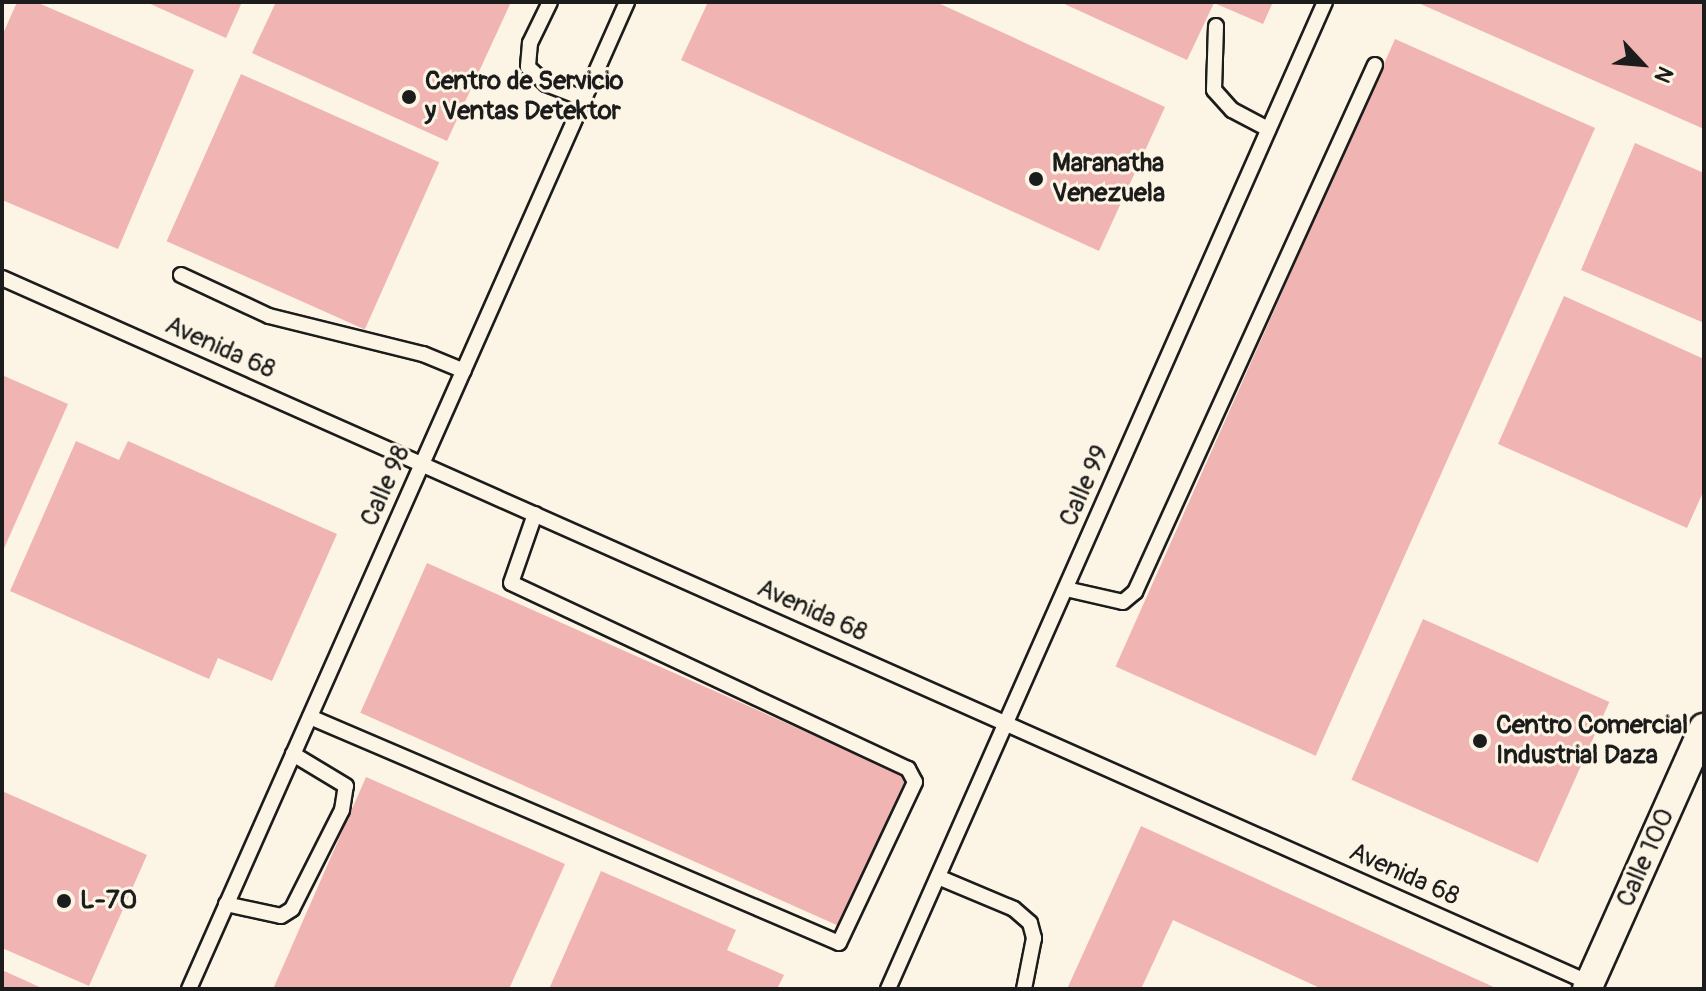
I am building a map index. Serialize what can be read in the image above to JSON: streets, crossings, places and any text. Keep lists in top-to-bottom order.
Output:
{
  "streets": {
    "street": ["Calle 100"],
    "lane": ["Avenida 68", "Calle 98", "Calle 99"]
  },
  "crossings": [
    ["Avenida 68", "Calle 98"],
    ["Avenida 68", "Calle 99"],
    ["Avenida 68", "Calle 100"]
  ],
  "places": [
    "Centro de Servicio y Ventas Detektor",
    "Maranatha Venezuela",
    "Centro Comercial Industrial Daza",
    "L-70"
  ],
  "north": "bottom right"
}
